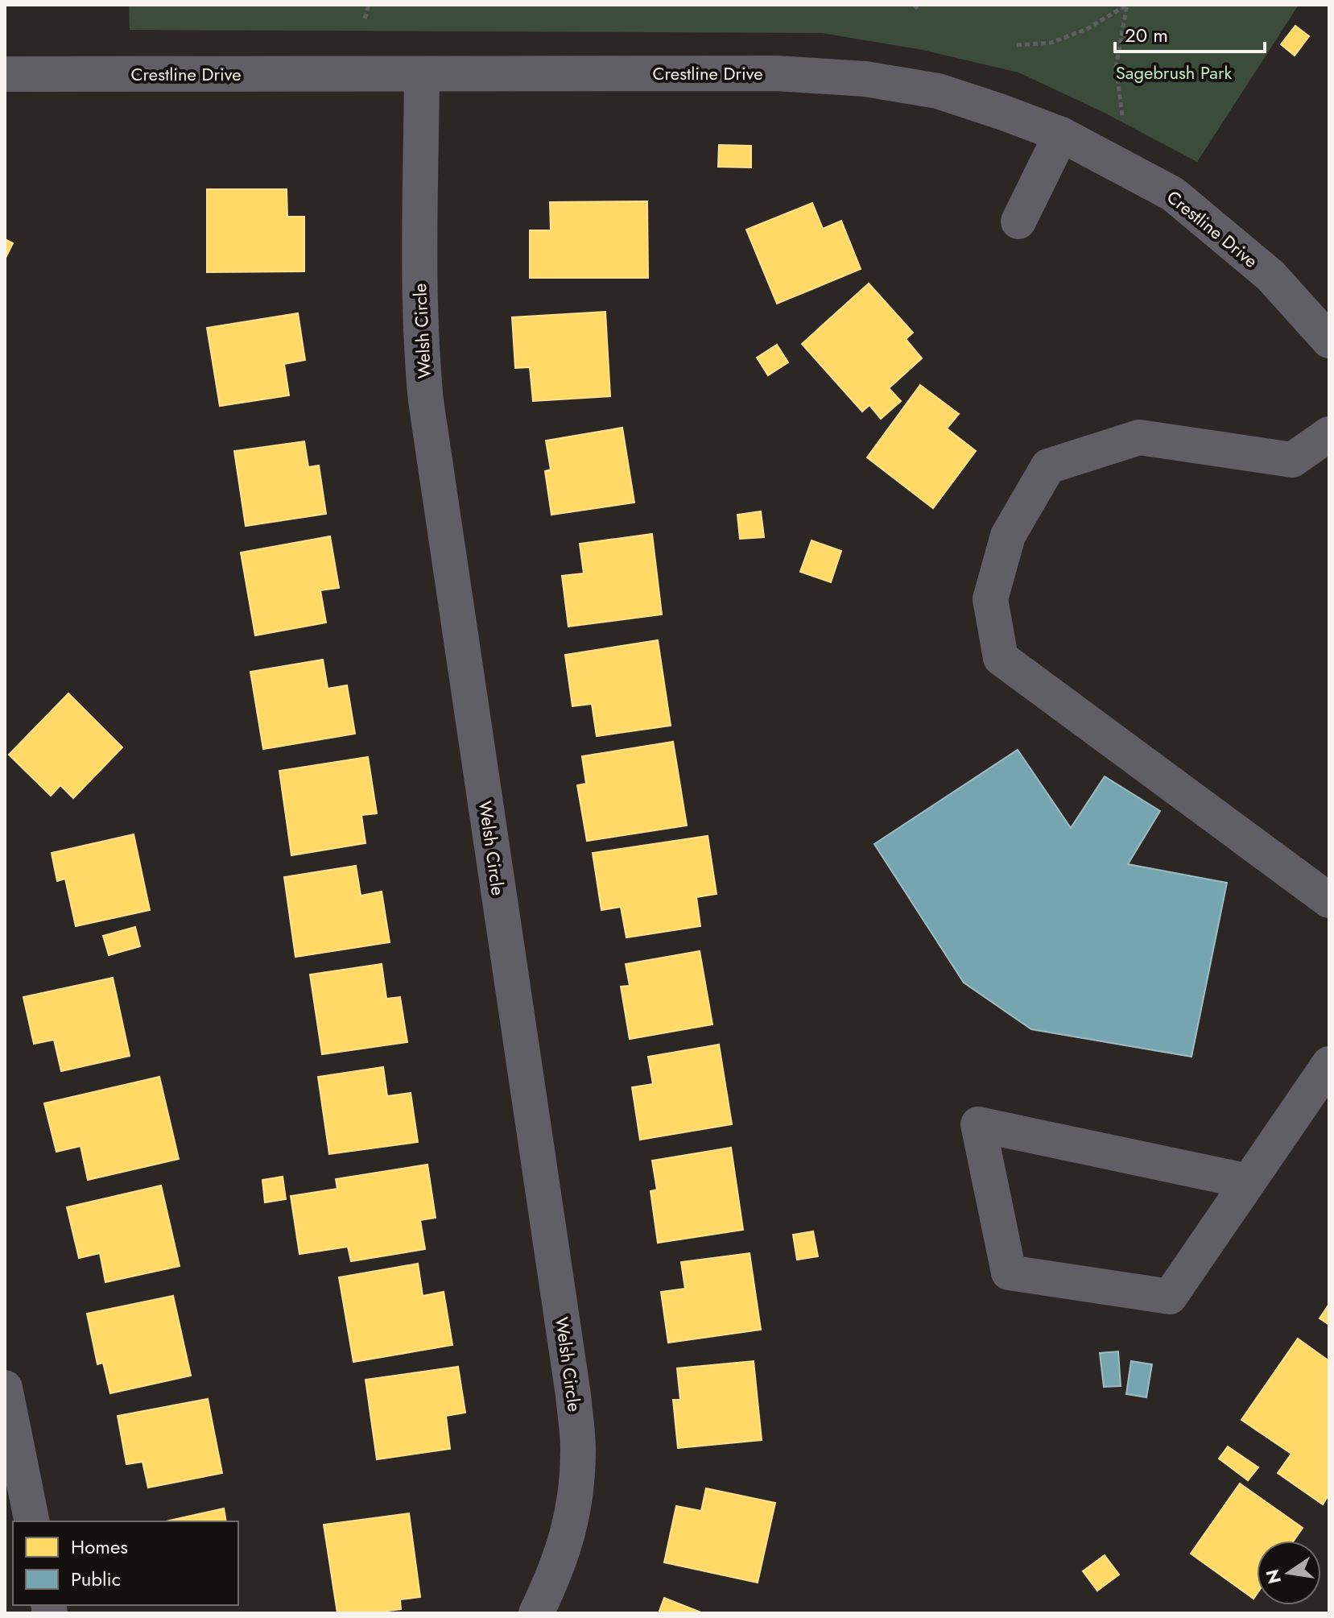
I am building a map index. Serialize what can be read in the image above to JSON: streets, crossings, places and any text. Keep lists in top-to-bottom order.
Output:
{
  "streets": {
    "street": ["Crestline Drive", "Welsh Circle"]
  },
  "crossings": [
    ["Crestline Drive", "Welsh Circle"]
  ],
  "parks": ["Sagebrush Park"],
  "legend": ["Homes", "Public"],
  "scale_bar": "20 m",
  "north": "left"
}
